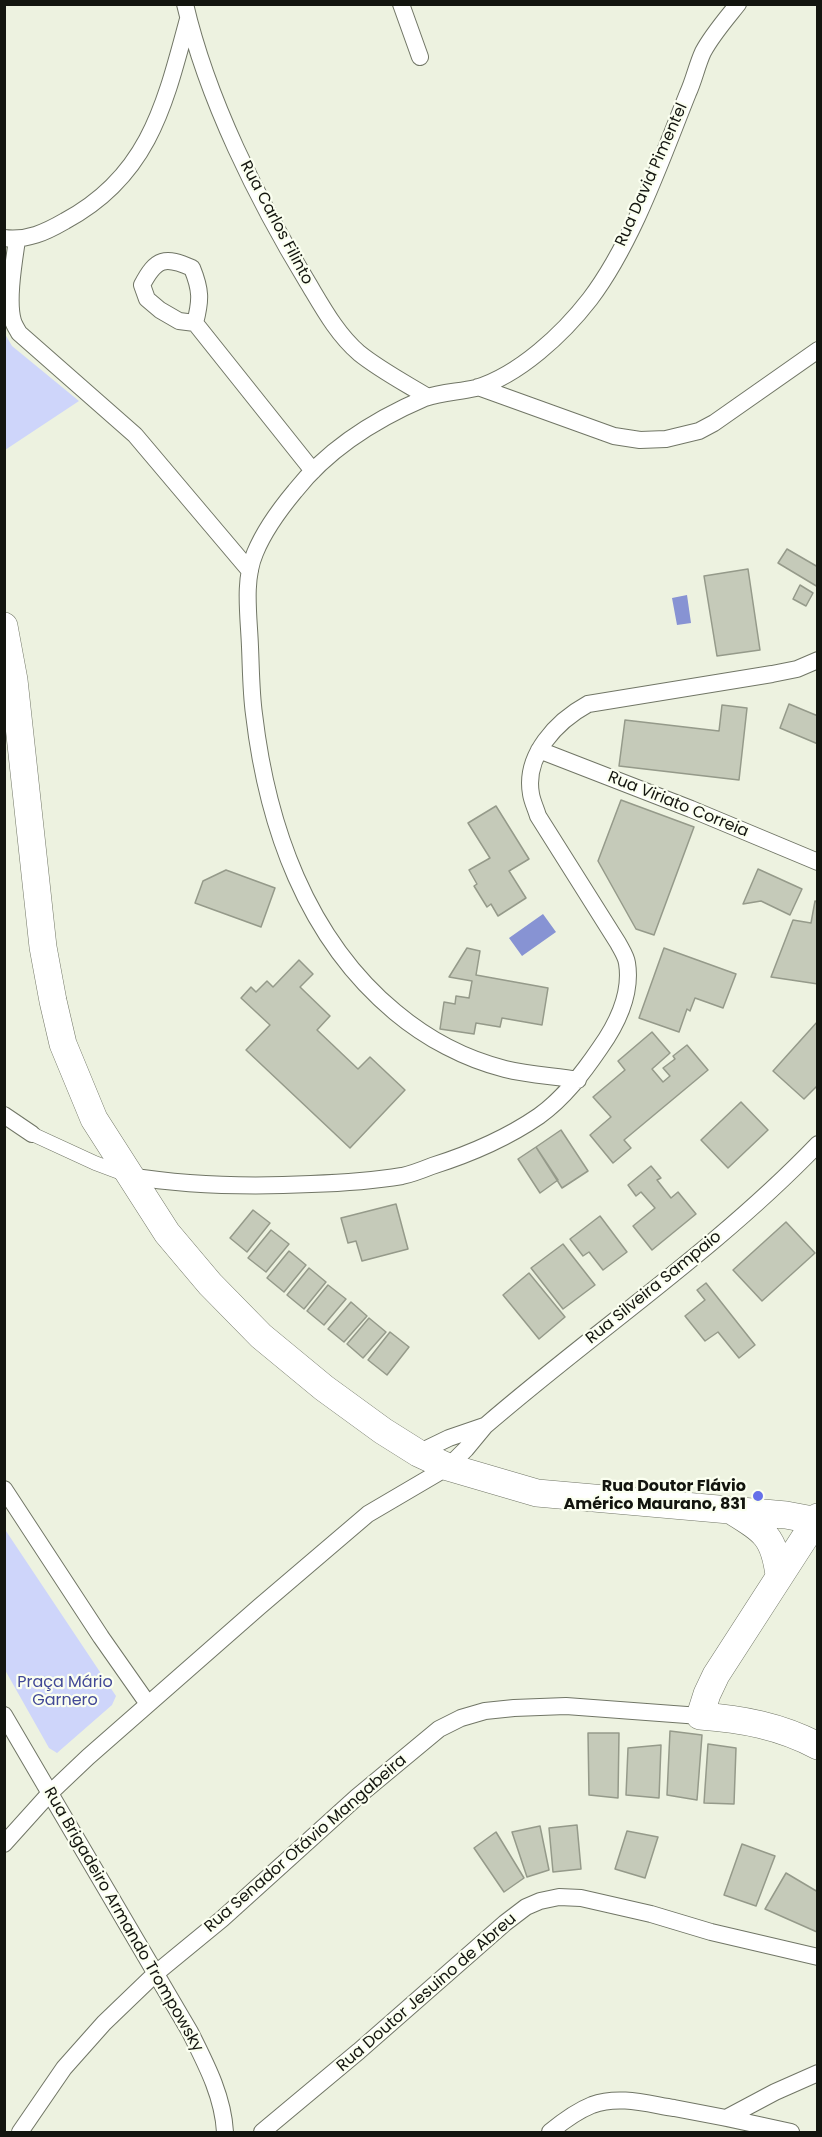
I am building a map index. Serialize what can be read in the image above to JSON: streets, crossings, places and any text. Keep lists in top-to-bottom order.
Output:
{
  "streets": {
    "main road": ["Rua Senador Otávio Mangabeira"],
    "street": [
      "Rua David Pimentel",
      "Rua Carlos Filinto",
      "Rua Viriato Correia",
      "Rua Silveira Sampaio",
      "Rua Brigadeiro Armando Trompowsky",
      "Rua Doutor Jesuino de Abreu"
    ]
  },
  "crossings": [
    ["Rua David Pimentel", "Rua Carlos Filinto"],
    ["Rua Silveira Sampaio", "Rua Brigadeiro Armando Trompowsky"],
    ["Rua Senador Otávio Mangabeira", "Rua Brigadeiro Armando Trompowsky"]
  ],
  "parks": ["Praça Mário Garnero"],
  "places": ["Rua Doutor Flávio Américo Maurano, 831"]
}
